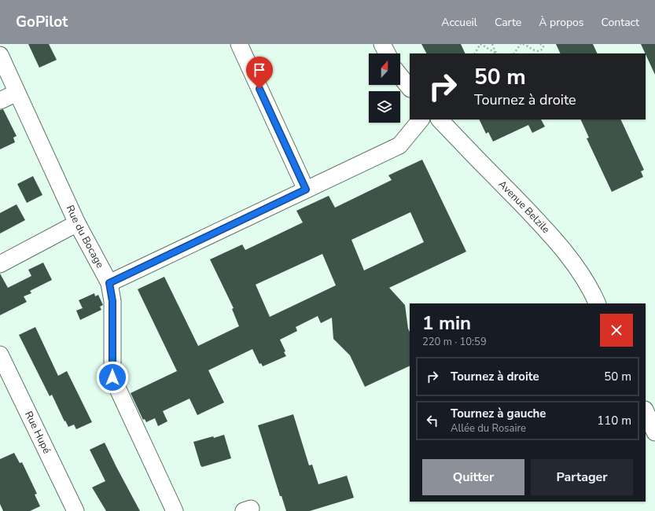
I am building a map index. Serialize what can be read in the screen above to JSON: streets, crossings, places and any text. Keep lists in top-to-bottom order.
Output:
{
  "streets": {
    "street": ["Avenue Belzile", "Rue du Bocage", "Rue Hupé"]
  },
  "north": "top",
  "page": {
    "header": "GoPilot",
    "nav": [
      "Accueil",
      "Carte",
      "À propos",
      "Contact"
    ],
    "turn": ["50 m", "Tournez à droite"],
    "heading": ["1 min", "220 m · 10:59"],
    "list": [
      {
        "name": "Tournez à droite",
        "value": "50 m"
      },
      {
        "name": "Tournez à gauche",
        "note": "Allée du Rosaire",
        "value": "110 m"
      }
    ],
    "buttons": ["Quitter", "Partager"]
  }
}
